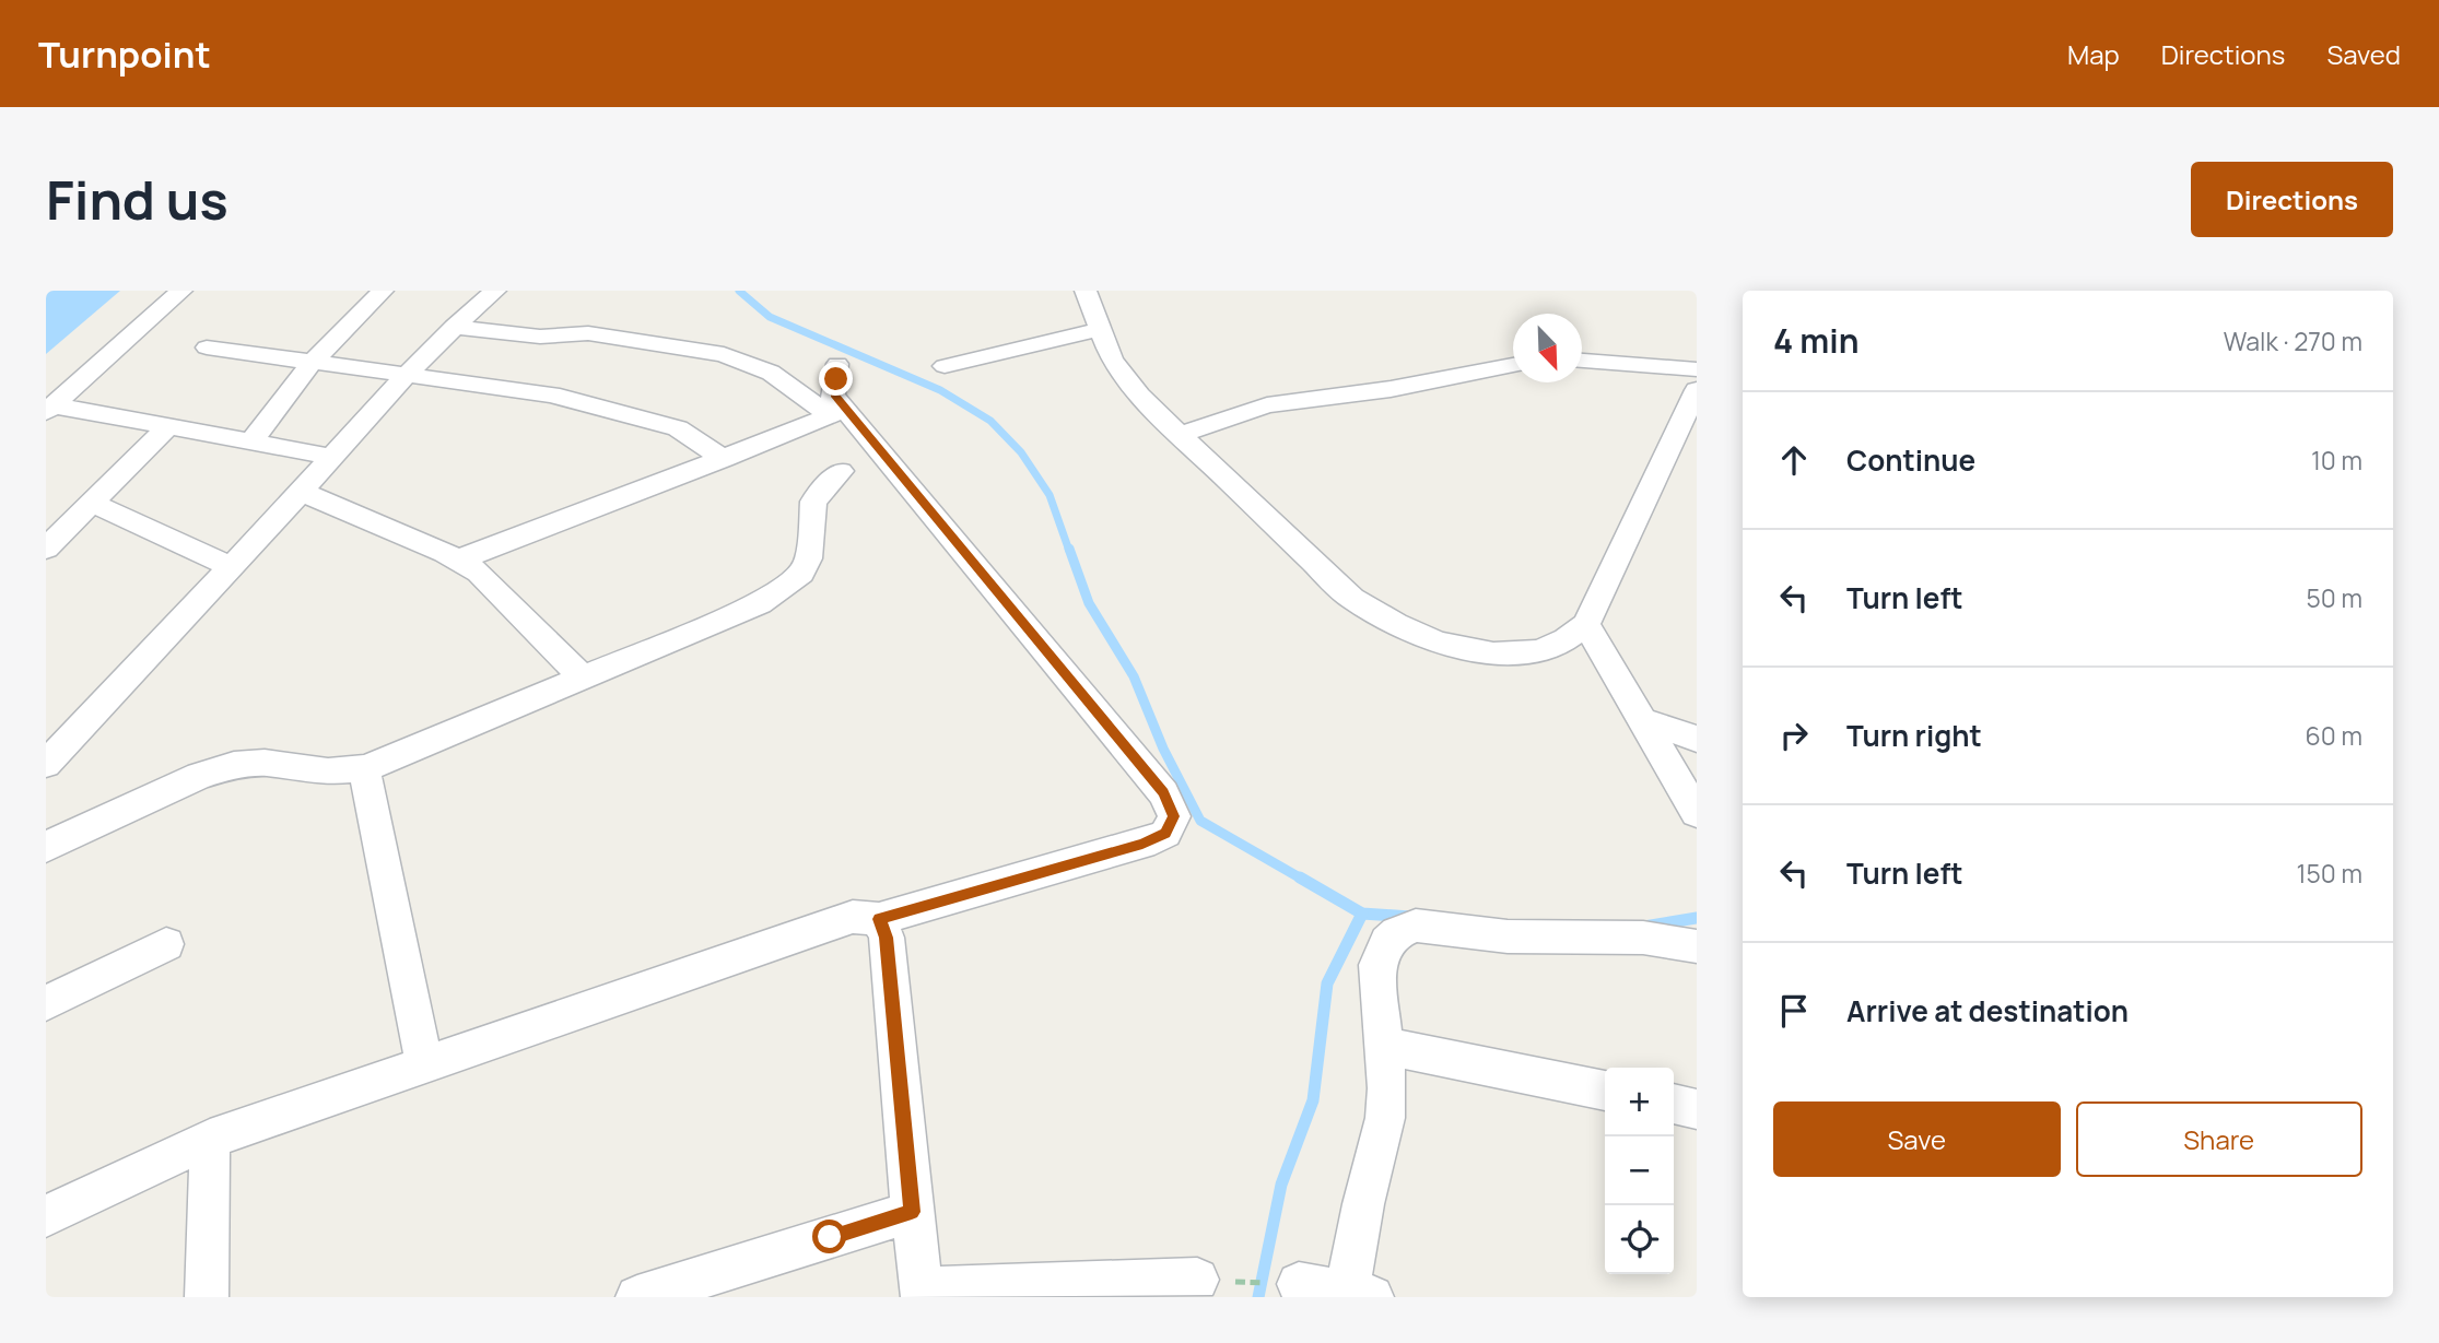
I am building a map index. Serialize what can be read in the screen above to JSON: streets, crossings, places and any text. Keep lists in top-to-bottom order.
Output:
{
  "north": "bottom right",
  "page": {
    "header": "Turnpoint",
    "nav": ["Map", "Directions", "Saved"],
    "buttons": [
      "Directions",
      ["Save", "Share"]
    ],
    "title": "Find us",
    "heading": ["4 min", "Walk · 270 m"],
    "list": [
      ["Continue", "10 m"],
      ["Turn left", "50 m"],
      ["Turn right", "60 m"],
      ["Turn left", "150 m"],
      "Arrive at destination"
    ],
    "map_buttons": ["+", "−"]
  }
}
